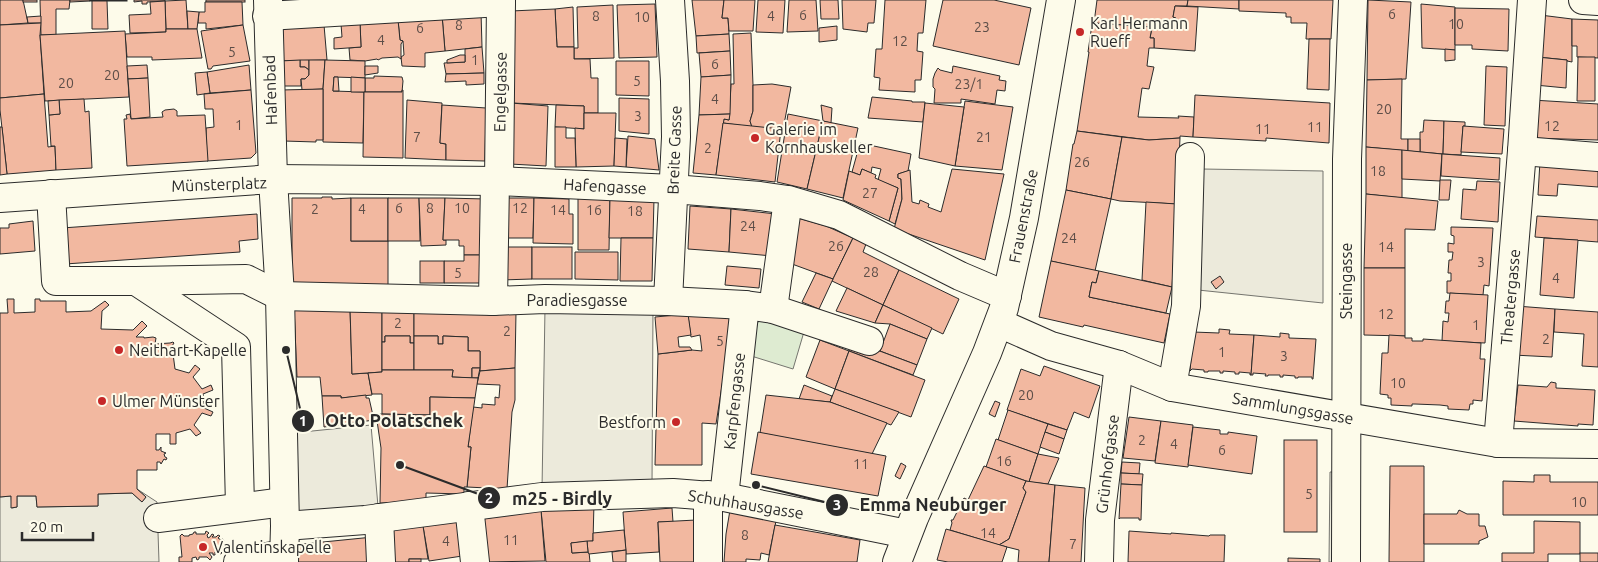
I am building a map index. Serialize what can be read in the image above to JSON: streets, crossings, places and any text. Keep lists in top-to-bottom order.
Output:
{
  "streets": {
    "street": [
      "Hafenbad",
      "Engelgasse",
      "Breite Gasse",
      "Münsterplatz",
      "Hafengasse",
      "Frauenstraße",
      "Steingasse",
      "Theatergasse",
      "Paradiesgasse",
      "Karpfengasse",
      "Sammlungsgasse",
      "Grünhofgasse",
      "Schuhhausgasse"
    ]
  },
  "crossings": [
    ["Hafenbad", "Münsterplatz"],
    ["Hafenbad", "Hafengasse"],
    ["Engelgasse", "Hafengasse"],
    ["Engelgasse", "Paradiesgasse"],
    ["Breite Gasse", "Hafengasse"],
    ["Breite Gasse", "Paradiesgasse"],
    ["Münsterplatz", "Hafengasse"],
    ["Münsterplatz", "Paradiesgasse"],
    ["Münsterplatz", "Schuhhausgasse"],
    ["Hafengasse", "Frauenstraße"],
    ["Frauenstraße", "Sammlungsgasse"],
    ["Frauenstraße", "Schuhhausgasse"],
    ["Steingasse", "Sammlungsgasse"],
    ["Theatergasse", "Sammlungsgasse"],
    ["Paradiesgasse", "Karpfengasse"],
    ["Karpfengasse", "Schuhhausgasse"],
    ["Sammlungsgasse", "Grünhofgasse"]
  ],
  "places": [
    "Karl Hermann Rueff",
    "Galerie im Kornhauskeller",
    "Neithart-Kapelle",
    "Otto Polatschek",
    "Ulmer Münster",
    "Bestform",
    "m25 - Birdly",
    "Emma Neuburger",
    "Valentinskapelle"
  ],
  "house_numbers": [
    "6",
    "6",
    "8",
    "4",
    "10",
    "10",
    "8",
    "23",
    "6",
    "4",
    "12",
    "5",
    "1",
    "6",
    "20",
    "5",
    "20",
    "23/1",
    "4",
    "20",
    "3",
    "1",
    "12",
    "11",
    "11",
    "7",
    "21",
    "2",
    "26",
    "18",
    "27",
    "6",
    "8",
    "10",
    "12",
    "2",
    "4",
    "14",
    "16",
    "18",
    "24",
    "24",
    "26",
    "14",
    "3",
    "28",
    "5",
    "4",
    "12",
    "2",
    "1",
    "2",
    "2",
    "5",
    "1",
    "3",
    "10",
    "20",
    "2",
    "4",
    "6",
    "16",
    "11",
    "5",
    "10",
    "14",
    "8",
    "11",
    "4",
    "7"
  ],
  "scale_bar": "20 m"
}
